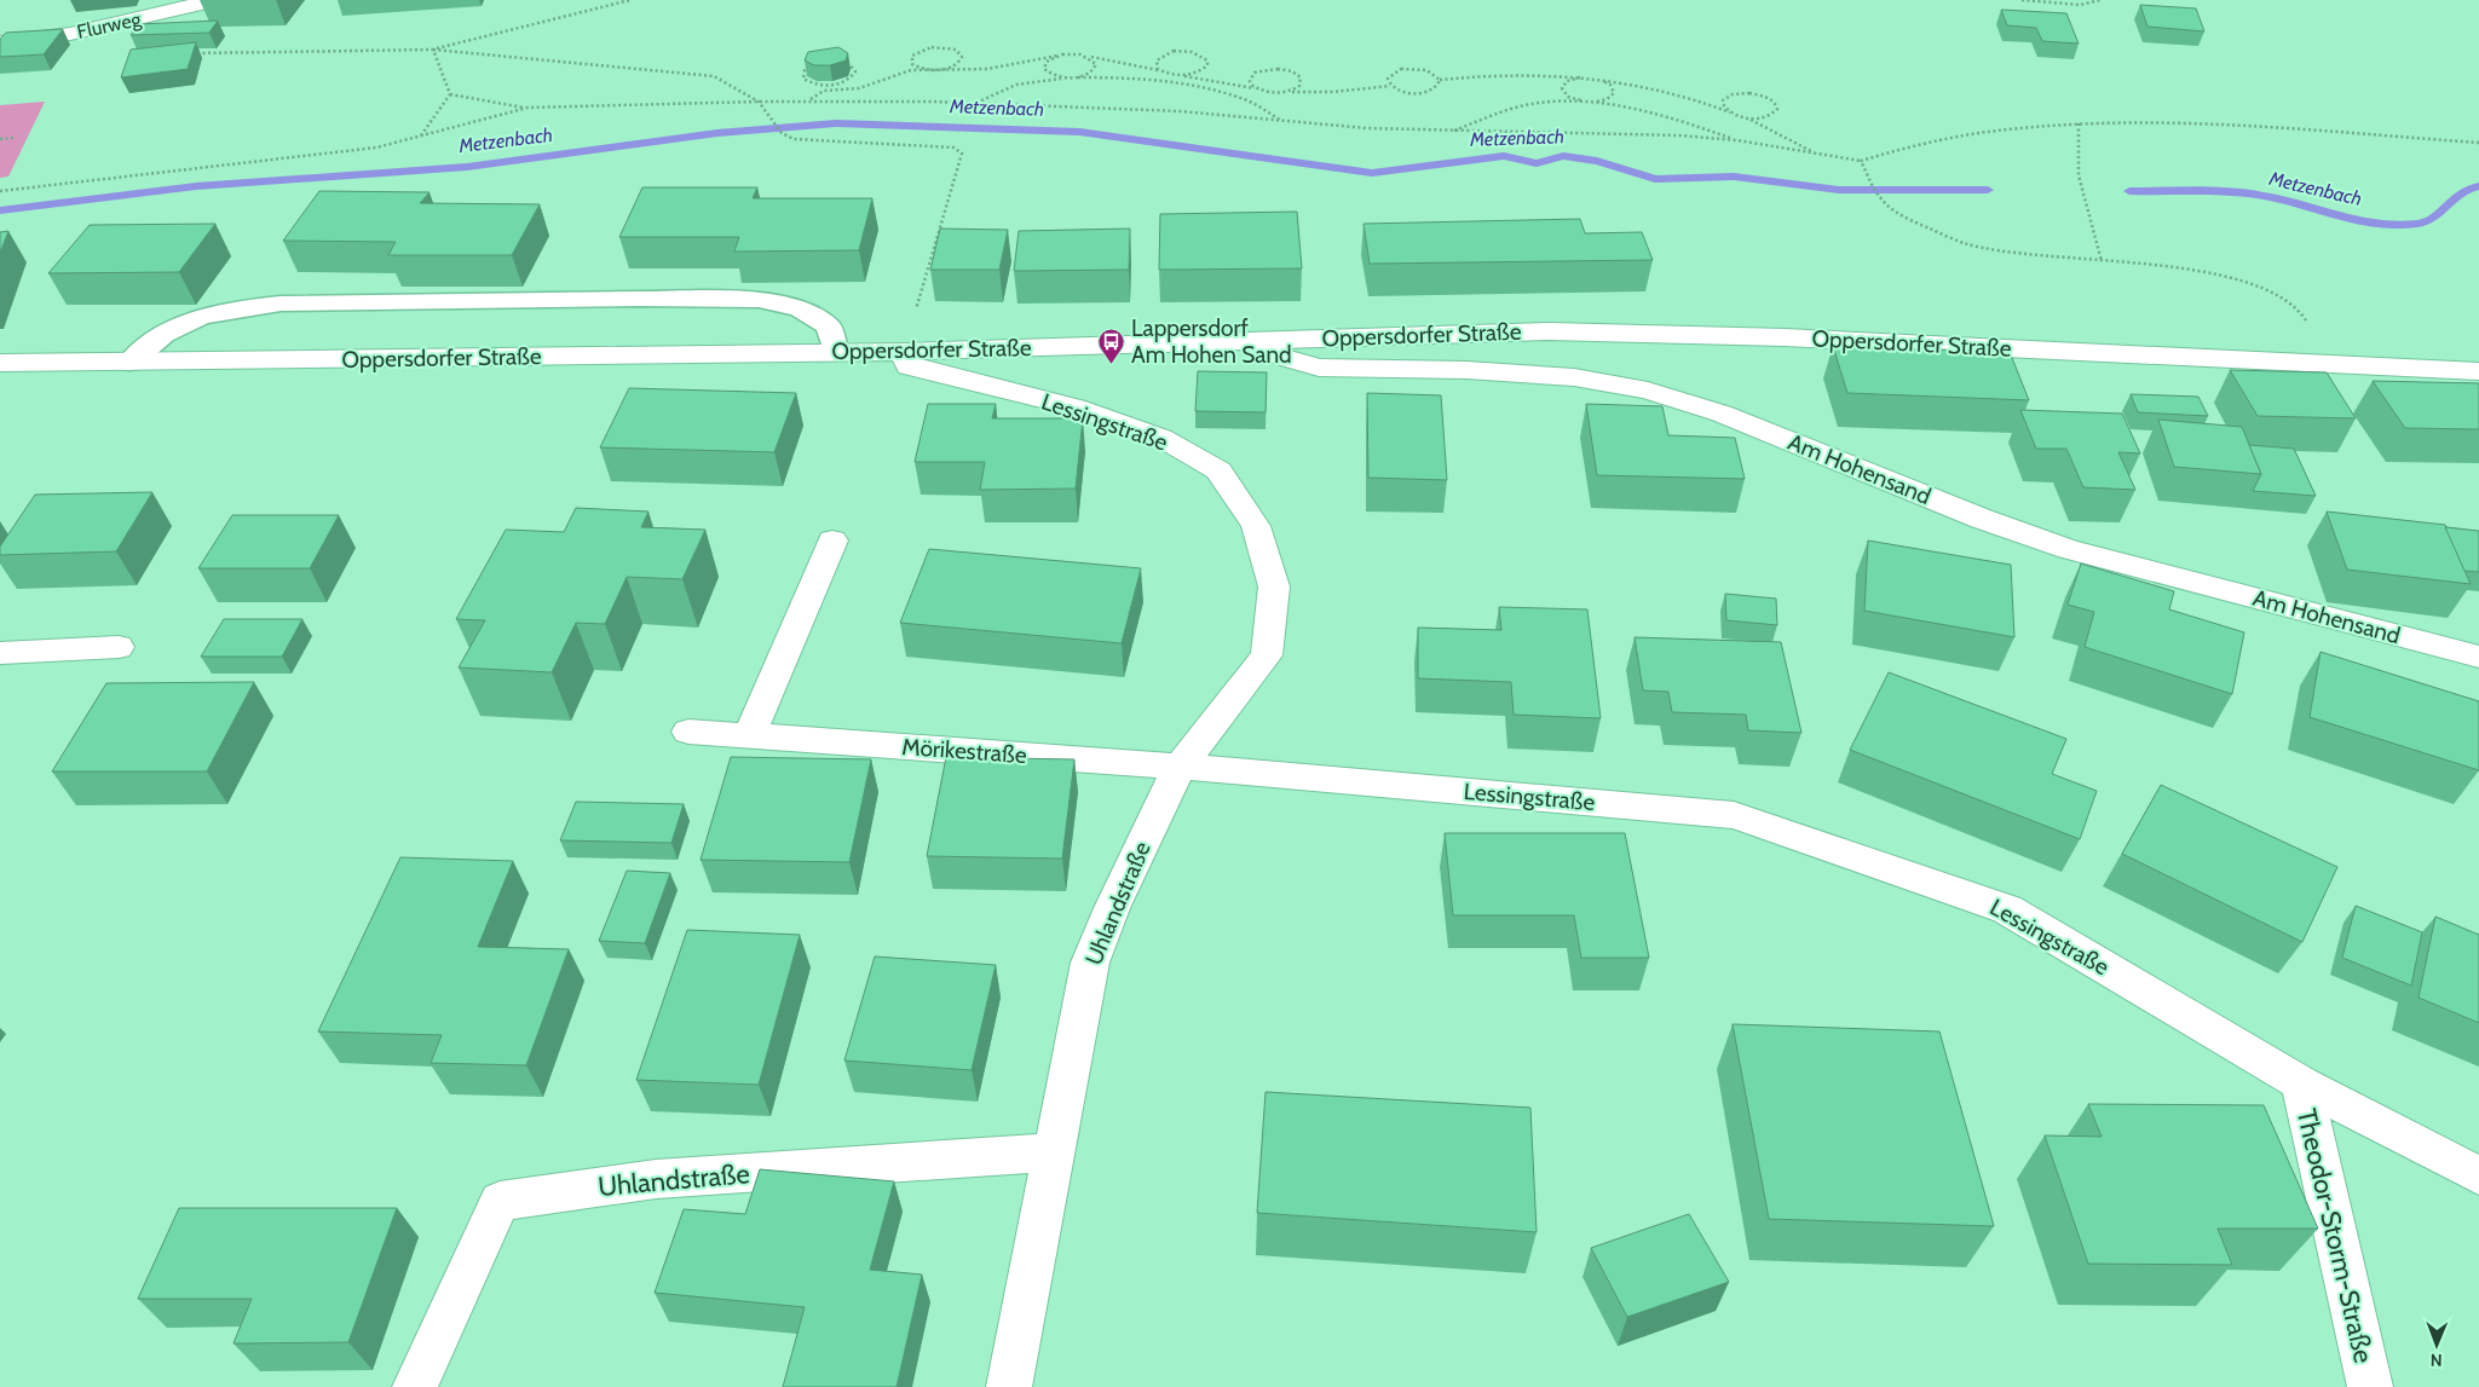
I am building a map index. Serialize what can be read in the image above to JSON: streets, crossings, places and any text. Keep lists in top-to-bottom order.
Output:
{
  "streets": {
    "street": [
      "Flurweg",
      "Oppersdorfer Straße",
      "Lessingstraße",
      "Am Hohensand",
      "Mörikestraße",
      "Uhlandstraße",
      "Theodor-Storm-Straße"
    ]
  },
  "crossings": [
    ["Oppersdorfer Straße", "Lessingstraße"],
    ["Oppersdorfer Straße", "Am Hohensand"],
    ["Lessingstraße", "Mörikestraße"],
    ["Lessingstraße", "Uhlandstraße"],
    ["Lessingstraße", "Theodor-Storm-Straße"],
    ["Mörikestraße", "Uhlandstraße"]
  ],
  "water": ["Metzenbach"],
  "places": {
    "bus stop": ["Lappersdorf Am Hohen Sand"]
  },
  "north": "bottom"
}
